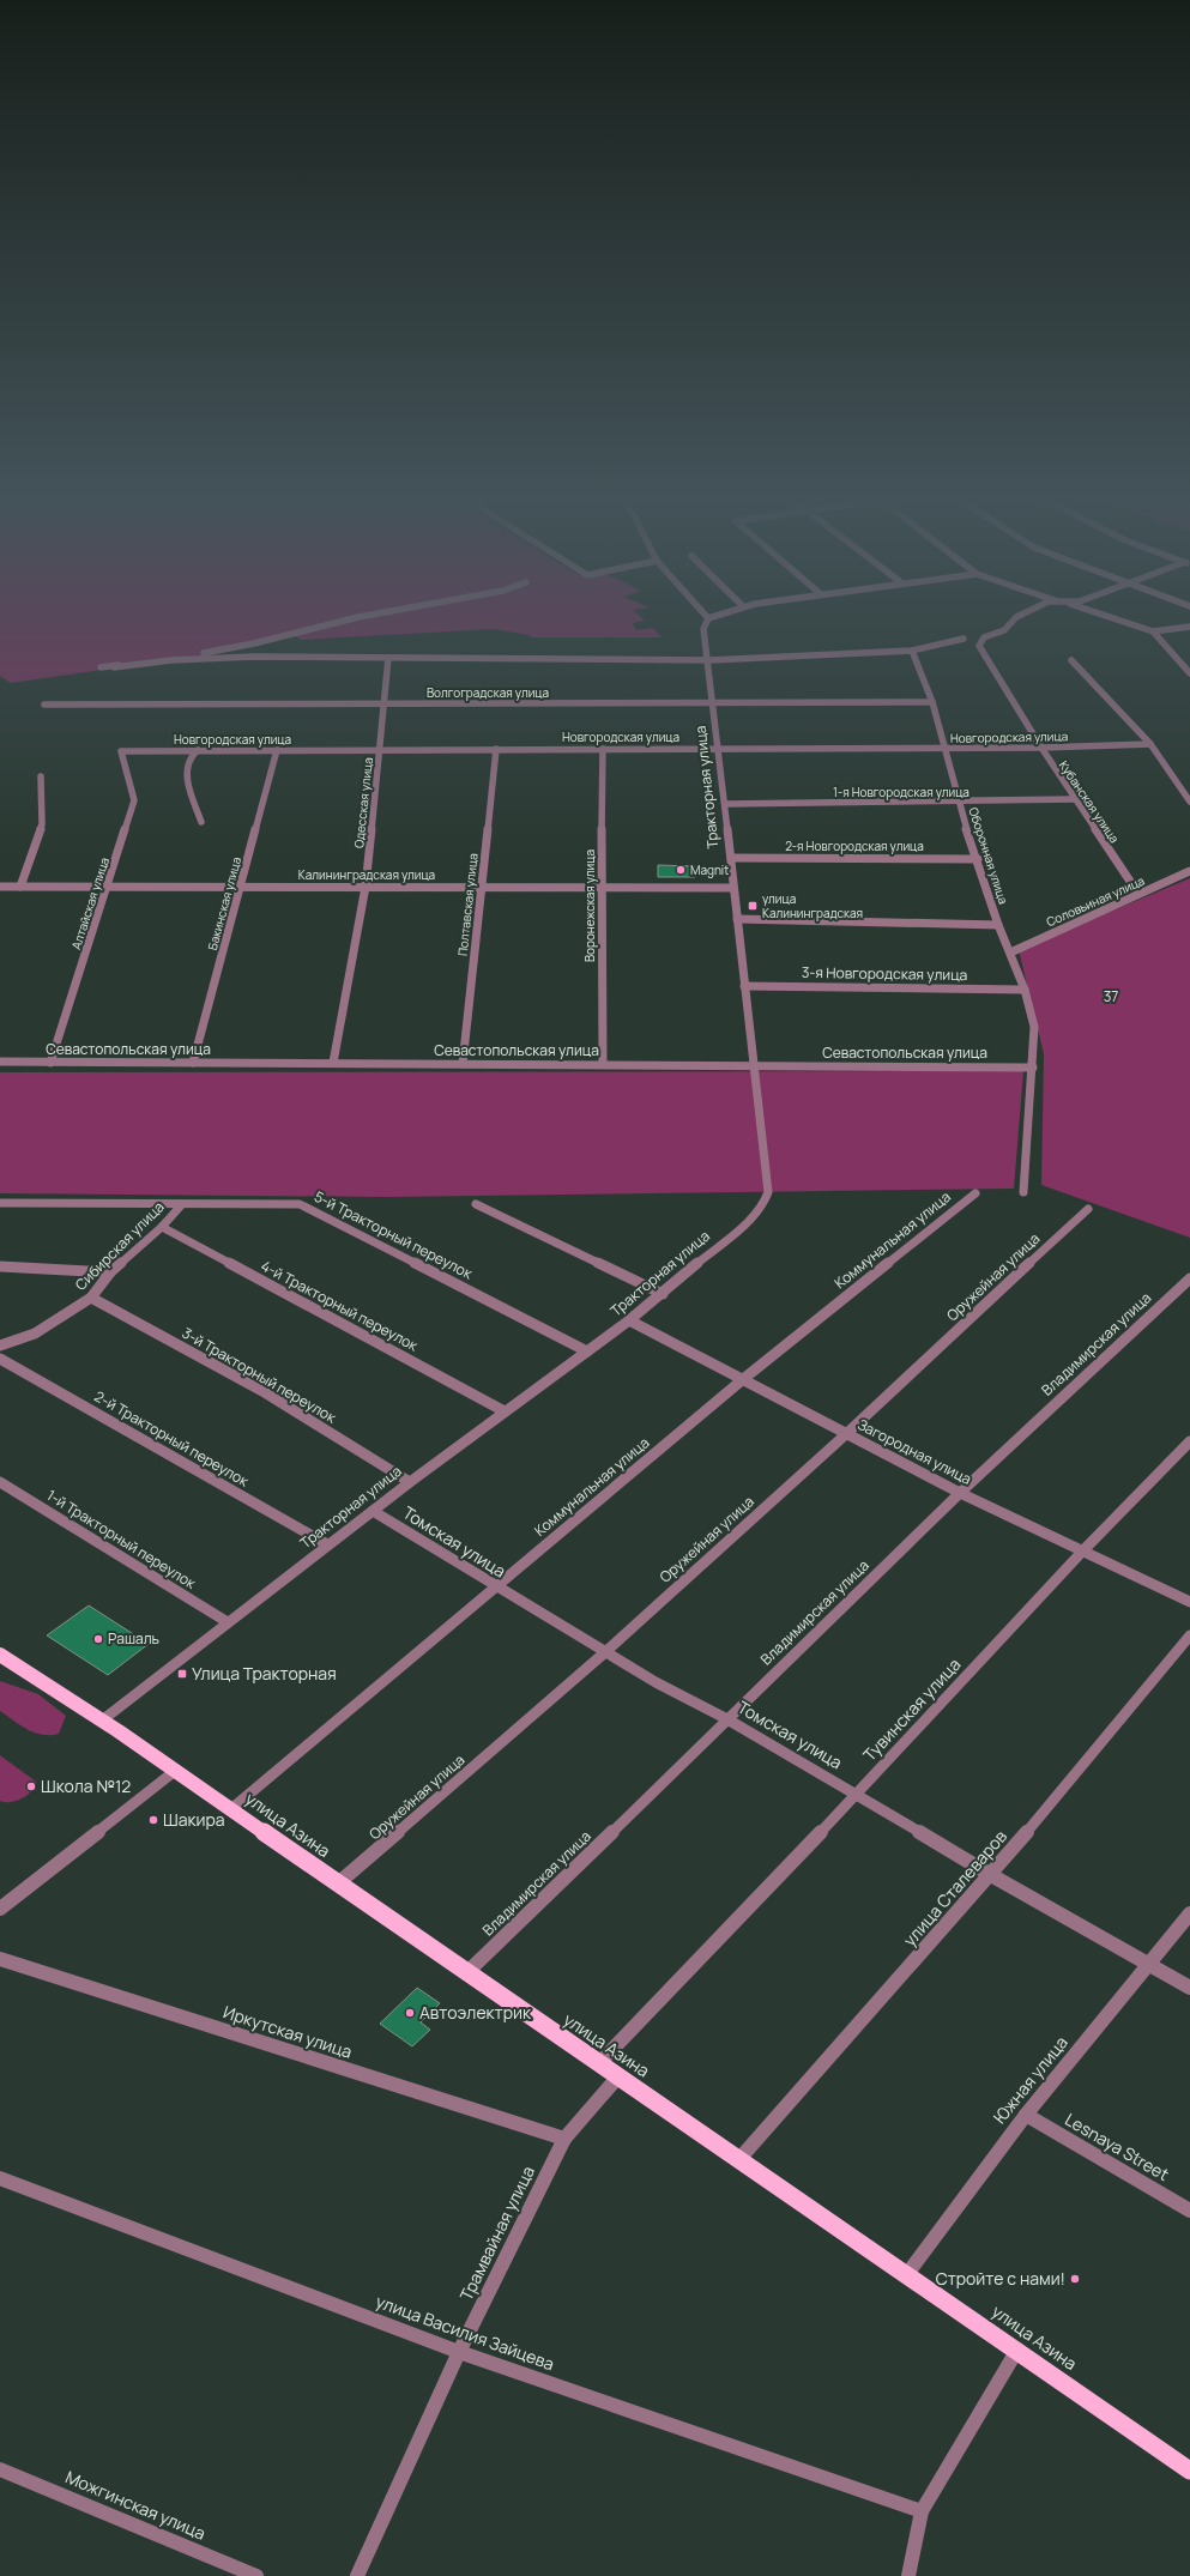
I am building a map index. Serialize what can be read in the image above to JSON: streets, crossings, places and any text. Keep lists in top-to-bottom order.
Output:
{
  "streets": {
    "main road": ["улица Азина"],
    "street": [
      "Волгоградская улица",
      "Новгородская улица",
      "Тракторная улица",
      "1-я Новгородская улица",
      "Кубанская улица",
      "Одесская улица",
      "2-я Новгородская улица",
      "Оборонная улица",
      "Калининградская улица",
      "Соловьиная улица",
      "Алтайская улица",
      "Бакинская улица",
      "Полтавская улица",
      "Воронежская улица",
      "3-я Новгородская улица",
      "Севастопольская улица",
      "5-й Тракторный переулок",
      "Коммунальная улица",
      "Сибирская улица",
      "Оружейная улица",
      "4-й Тракторный переулок",
      "Владимирская улица",
      "3-й Тракторный переулок",
      "2-й Тракторный переулок",
      "Загородная улица",
      "1-й Тракторный переулок",
      "Томская улица",
      "Тувинская улица",
      "улица Сталеваров",
      "Иркутская улица",
      "Южная улица",
      "Lesnaya Street",
      "Трамвайная улица",
      "улица Василия Зайцева",
      "Можгинская улица"
    ]
  },
  "crossings": [
    ["Волгоградская улица", "Тракторная улица"],
    ["Волгоградская улица", "Одесская улица"],
    ["Волгоградская улица", "Оборонная улица"],
    ["Новгородская улица", "Тракторная улица"],
    ["Новгородская улица", "Кубанская улица"],
    ["Новгородская улица", "Одесская улица"],
    ["Новгородская улица", "Оборонная улица"],
    ["Новгородская улица", "Алтайская улица"],
    ["Новгородская улица", "Бакинская улица"],
    ["Новгородская улица", "Полтавская улица"],
    ["Новгородская улица", "Воронежская улица"],
    ["Тракторная улица", "1-я Новгородская улица"],
    ["Тракторная улица", "2-я Новгородская улица"],
    ["Тракторная улица", "Калининградская улица"],
    ["Тракторная улица", "3-я Новгородская улица"],
    ["Тракторная улица", "Севастопольская улица"],
    ["Тракторная улица", "5-й Тракторный переулок"],
    ["Тракторная улица", "4-й Тракторный переулок"],
    ["Тракторная улица", "3-й Тракторный переулок"],
    ["Тракторная улица", "2-й Тракторный переулок"],
    ["Тракторная улица", "Загородная улица"],
    ["Тракторная улица", "1-й Тракторный переулок"],
    ["Тракторная улица", "Томская улица"],
    ["Тракторная улица", "улица Азина"],
    ["1-я Новгородская улица", "Кубанская улица"],
    ["1-я Новгородская улица", "Оборонная улица"],
    ["Кубанская улица", "Соловьиная улица"],
    ["Одесская улица", "Калининградская улица"],
    ["Одесская улица", "Севастопольская улица"],
    ["2-я Новгородская улица", "Оборонная улица"],
    ["Оборонная улица", "Соловьиная улица"],
    ["Оборонная улица", "3-я Новгородская улица"],
    ["Оборонная улица", "Севастопольская улица"],
    ["Калининградская улица", "Алтайская улица"],
    ["Калининградская улица", "Бакинская улица"],
    ["Калининградская улица", "Полтавская улица"],
    ["Калининградская улица", "Воронежская улица"],
    ["Алтайская улица", "Севастопольская улица"],
    ["Бакинская улица", "Севастопольская улица"],
    ["Полтавская улица", "Севастопольская улица"],
    ["Воронежская улица", "Севастопольская улица"],
    ["5-й Тракторный переулок", "Сибирская улица"],
    ["Коммунальная улица", "Загородная улица"],
    ["Коммунальная улица", "Томская улица"],
    ["Коммунальная улица", "улица Азина"],
    ["Сибирская улица", "4-й Тракторный переулок"],
    ["Сибирская улица", "3-й Тракторный переулок"],
    ["Оружейная улица", "Загородная улица"],
    ["Оружейная улица", "Томская улица"],
    ["Оружейная улица", "улица Азина"],
    ["Владимирская улица", "Загородная улица"],
    ["Владимирская улица", "Томская улица"],
    ["Владимирская улица", "улица Азина"],
    ["Загородная улица", "Тувинская улица"],
    ["Томская улица", "Тувинская улица"],
    ["Томская улица", "улица Сталеваров"],
    ["Томская улица", "Южная улица"],
    ["Тувинская улица", "улица Азина"],
    ["улица Азина", "улица Сталеваров"],
    ["улица Азина", "Южная улица"],
    ["улица Азина", "Трамвайная улица"],
    ["Иркутская улица", "Трамвайная улица"],
    ["Южная улица", "Lesnaya Street"],
    ["Трамвайная улица", "улица Василия Зайцева"]
  ],
  "parks": ["37"],
  "places": {
    "other": [
      "Magnit",
      "Рашаль",
      "Школа №12",
      "Шакира",
      "Автоэлектрик",
      "Стройте с нами!"
    ],
    "transit": ["улица Калининградская", "Улица Тракторная"]
  }
}
